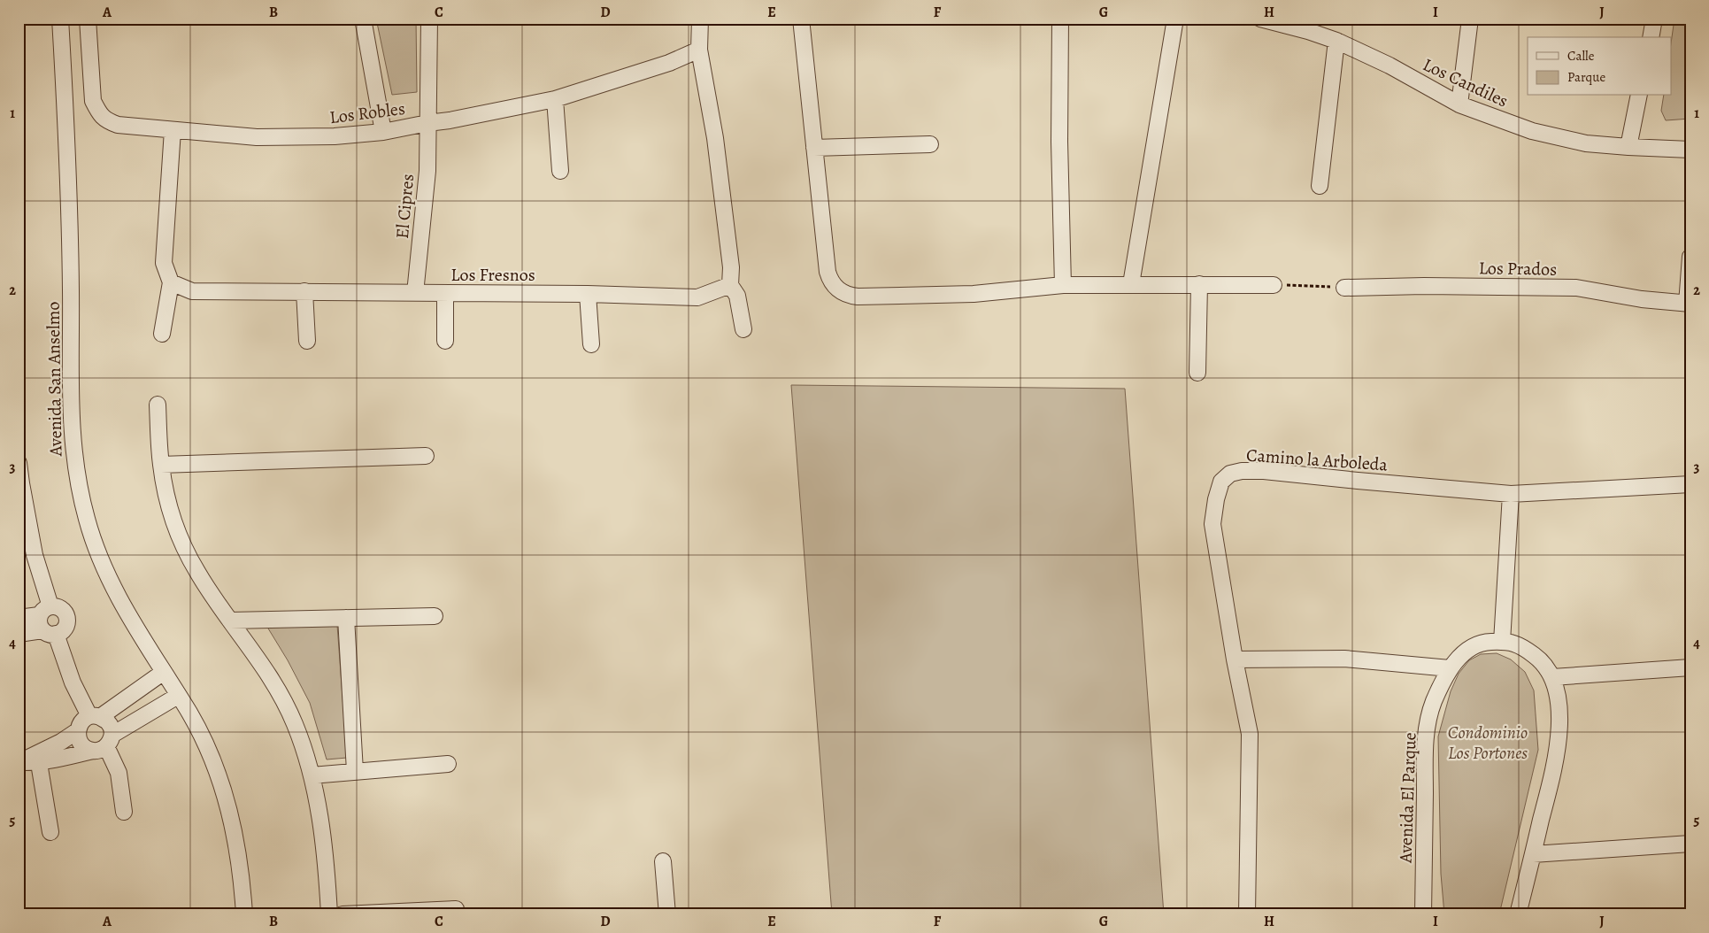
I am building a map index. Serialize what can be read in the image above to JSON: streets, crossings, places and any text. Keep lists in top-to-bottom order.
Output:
{
  "streets": {
    "street": [
      "Los Candiles",
      "Los Robles",
      "El Cipres",
      "Los Prados",
      "Los Fresnos",
      "Avenida San Anselmo",
      "Camino la Arboleda",
      "Avenida El Parque"
    ]
  },
  "crossings": [
    ["Los Robles", "El Cipres"],
    ["El Cipres", "Los Fresnos"]
  ],
  "parks": ["Condominio Los Portones"],
  "legend": ["Calle", "Parque"],
  "grid": {
    "columns": [
      "A",
      "B",
      "C",
      "D",
      "E",
      "F",
      "G",
      "H",
      "I",
      "J"
    ],
    "rows": [
      "1",
      "2",
      "3",
      "4",
      "5"
    ]
  }
}
